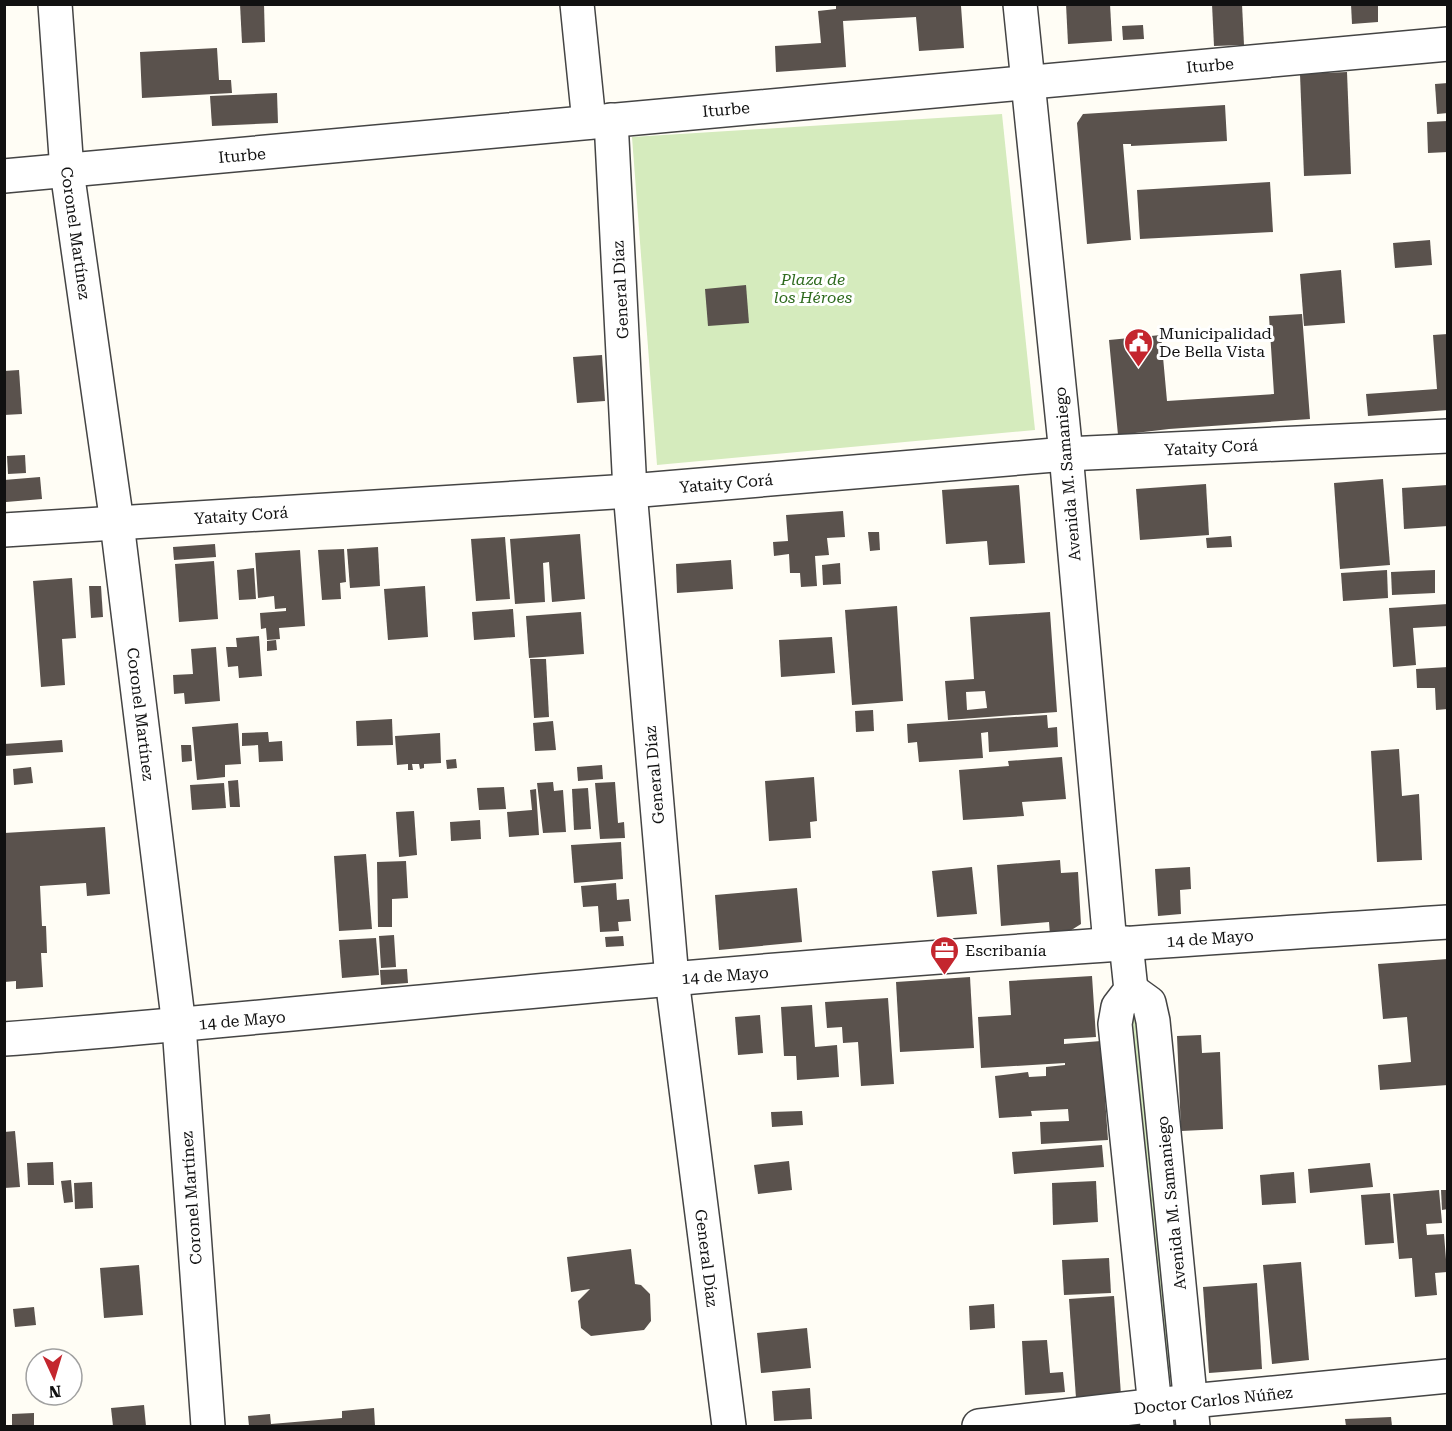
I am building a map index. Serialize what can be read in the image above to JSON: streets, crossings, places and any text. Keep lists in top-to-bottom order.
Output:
{
  "streets": {
    "street": [
      "Iturbe",
      "Coronel Martínez",
      "General Díaz",
      "Yataity Corá",
      "Avenida M. Samaniego",
      "14 de Mayo",
      "Doctor Carlos Núñez"
    ]
  },
  "crossings": [
    ["Iturbe", "Coronel Martínez"],
    ["Iturbe", "General Díaz"],
    ["Iturbe", "Avenida M. Samaniego"],
    ["Coronel Martínez", "Yataity Corá"],
    ["Coronel Martínez", "14 de Mayo"],
    ["General Díaz", "Yataity Corá"],
    ["General Díaz", "14 de Mayo"],
    ["Yataity Corá", "Avenida M. Samaniego"],
    ["Avenida M. Samaniego", "14 de Mayo"],
    ["Avenida M. Samaniego", "Doctor Carlos Núñez"]
  ],
  "parks": ["Plaza de los Héroes"],
  "places": {
    "public building": ["Municipalidad De Bella Vista"],
    "office": ["Escribanía"]
  },
  "north": "bottom"
}
